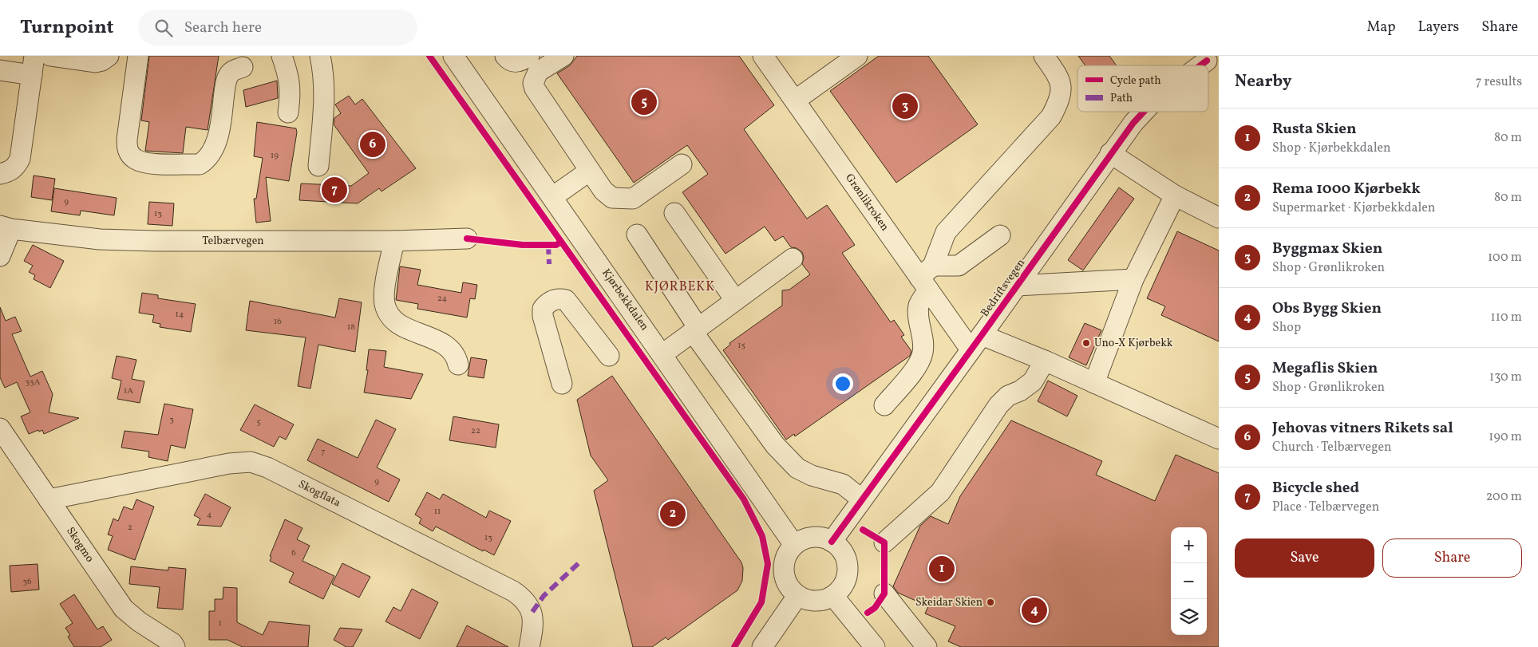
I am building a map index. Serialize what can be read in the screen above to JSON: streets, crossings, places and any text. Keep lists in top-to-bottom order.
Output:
{
  "streets": {
    "street": [
      "Grønlikroken",
      "Telbærvegen",
      "Bedriftsvegen",
      "Kjørbekkdalen",
      "Skogflata",
      "Skogmo"
    ]
  },
  "crossings": [
    ["Grønlikroken", "Bedriftsvegen"],
    ["Bedriftsvegen", "Kjørbekkdalen"],
    ["Skogflata", "Skogmo"]
  ],
  "districts": ["KJØRBEKK"],
  "places": ["Uno-X Kjørbekk", "Skeidar Skien"],
  "house_numbers": [
    "19",
    "9",
    "13",
    "24",
    "14",
    "16",
    "18",
    "15",
    "33A",
    "1A",
    "3",
    "5",
    "22",
    "7",
    "9",
    "11",
    "4",
    "2",
    "13",
    "6",
    "36",
    "1"
  ],
  "legend": ["Cycle path", "Path"],
  "page": {
    "header": "Turnpoint",
    "search": "Search here",
    "nav": ["Map", "Layers", "Share"],
    "heading": ["Nearby", "7 results"],
    "pins": [
      "5",
      "3",
      "6",
      "7",
      "2",
      "1",
      "4"
    ],
    "list": [
      {
        "mark": "1",
        "name": "Rusta Skien",
        "note": "Shop · Kjørbekkdalen",
        "value": "80 m"
      },
      {
        "mark": "2",
        "name": "Rema 1000 Kjørbekk",
        "note": "Supermarket · Kjørbekkdalen",
        "value": "80 m"
      },
      {
        "mark": "3",
        "name": "Byggmax Skien",
        "note": "Shop · Grønlikroken",
        "value": "100 m"
      },
      {
        "mark": "4",
        "name": "Obs Bygg Skien",
        "note": "Shop",
        "value": "110 m"
      },
      {
        "mark": "5",
        "name": "Megaflis Skien",
        "note": "Shop · Grønlikroken",
        "value": "130 m"
      },
      {
        "mark": "6",
        "name": "Jehovas vitners Rikets sal",
        "note": "Church · Telbærvegen",
        "value": "190 m"
      },
      {
        "mark": "7",
        "name": "Bicycle shed",
        "note": "Place · Telbærvegen",
        "value": "200 m"
      }
    ],
    "buttons": ["Save", "Share"],
    "map_buttons": ["+", "−"]
  }
}
